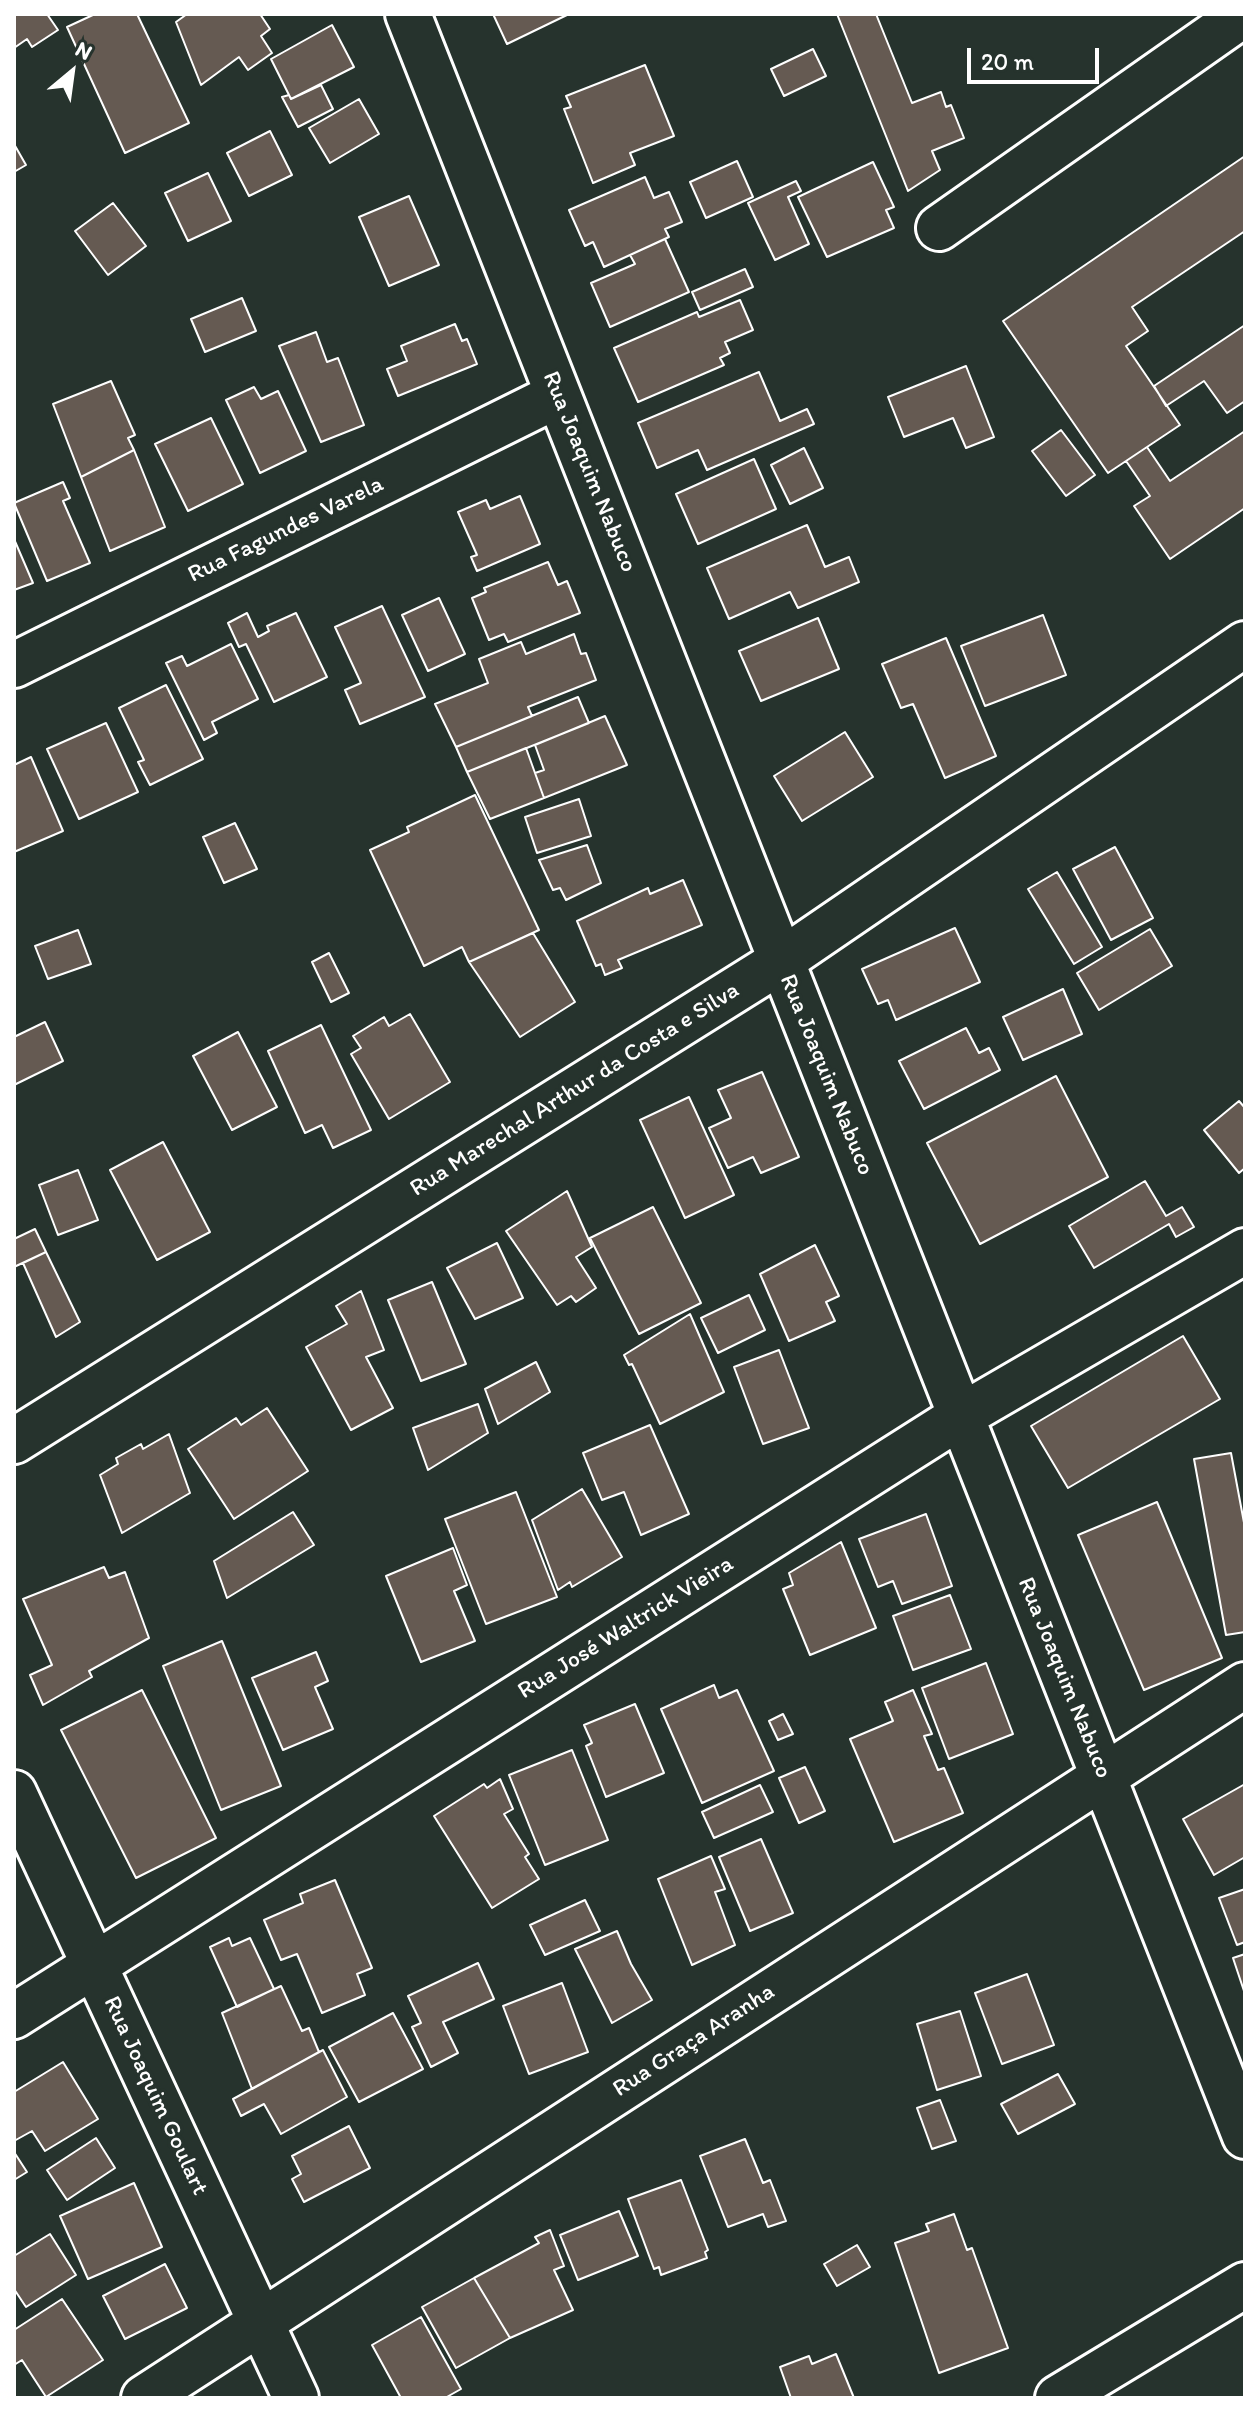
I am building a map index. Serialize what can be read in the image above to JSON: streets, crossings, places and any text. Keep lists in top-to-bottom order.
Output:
{
  "streets": {
    "street": [
      "Rua Joaquim Nabuco",
      "Rua Fagundes Varela",
      "Rua Marechal Arthur da Costa e Silva",
      "Rua José Waltrick Vieira",
      "Rua Graça Aranha",
      "Rua Joaquim Goulart"
    ]
  },
  "crossings": [
    ["Rua Joaquim Nabuco", "Rua Fagundes Varela"],
    ["Rua Joaquim Nabuco", "Rua Marechal Arthur da Costa e Silva"],
    ["Rua Joaquim Nabuco", "Rua José Waltrick Vieira"],
    ["Rua Joaquim Nabuco", "Rua Graça Aranha"],
    ["Rua José Waltrick Vieira", "Rua Joaquim Goulart"],
    ["Rua Graça Aranha", "Rua Joaquim Goulart"]
  ],
  "scale_bar": "20 m",
  "north": "top right"
}
